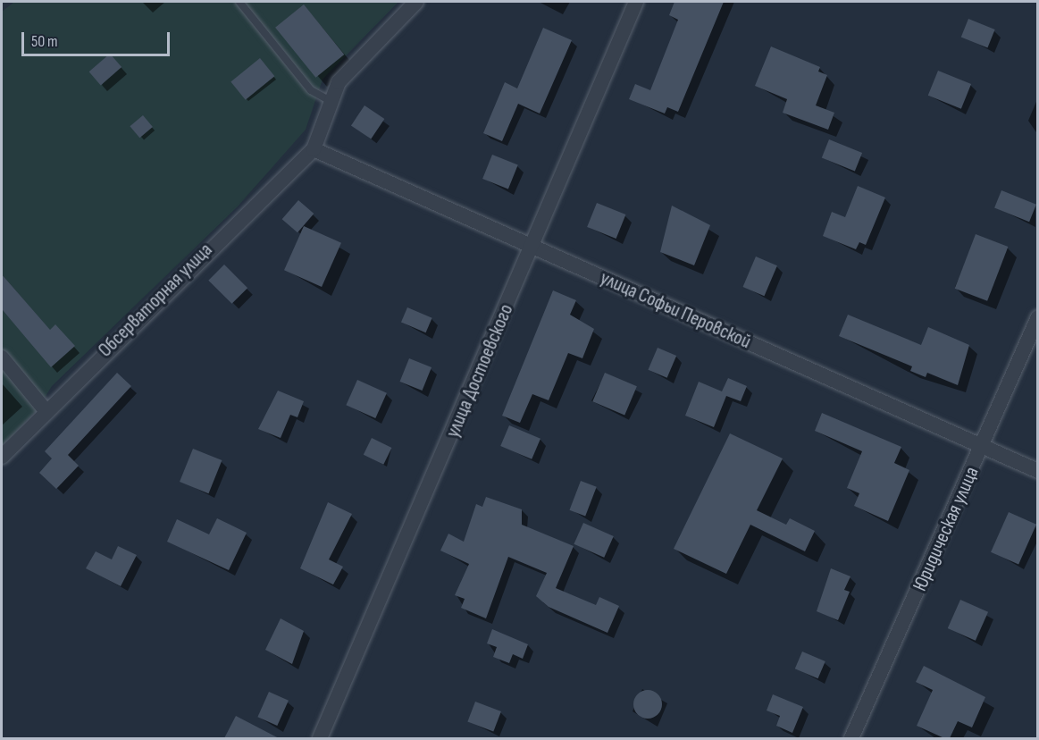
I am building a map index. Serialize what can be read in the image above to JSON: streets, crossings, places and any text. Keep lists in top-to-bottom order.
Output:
{
  "streets": {
    "street": [
      "Обсерваторная улица",
      "улица Софьи Перовской",
      "улица Достоевского",
      "Юридическая улица"
    ]
  },
  "crossings": [
    ["Обсерваторная улица", "улица Софьи Перовской"],
    ["улица Софьи Перовской", "улица Достоевского"],
    ["улица Софьи Перовской", "Юридическая улица"]
  ],
  "scale_bar": "50 m"
}
